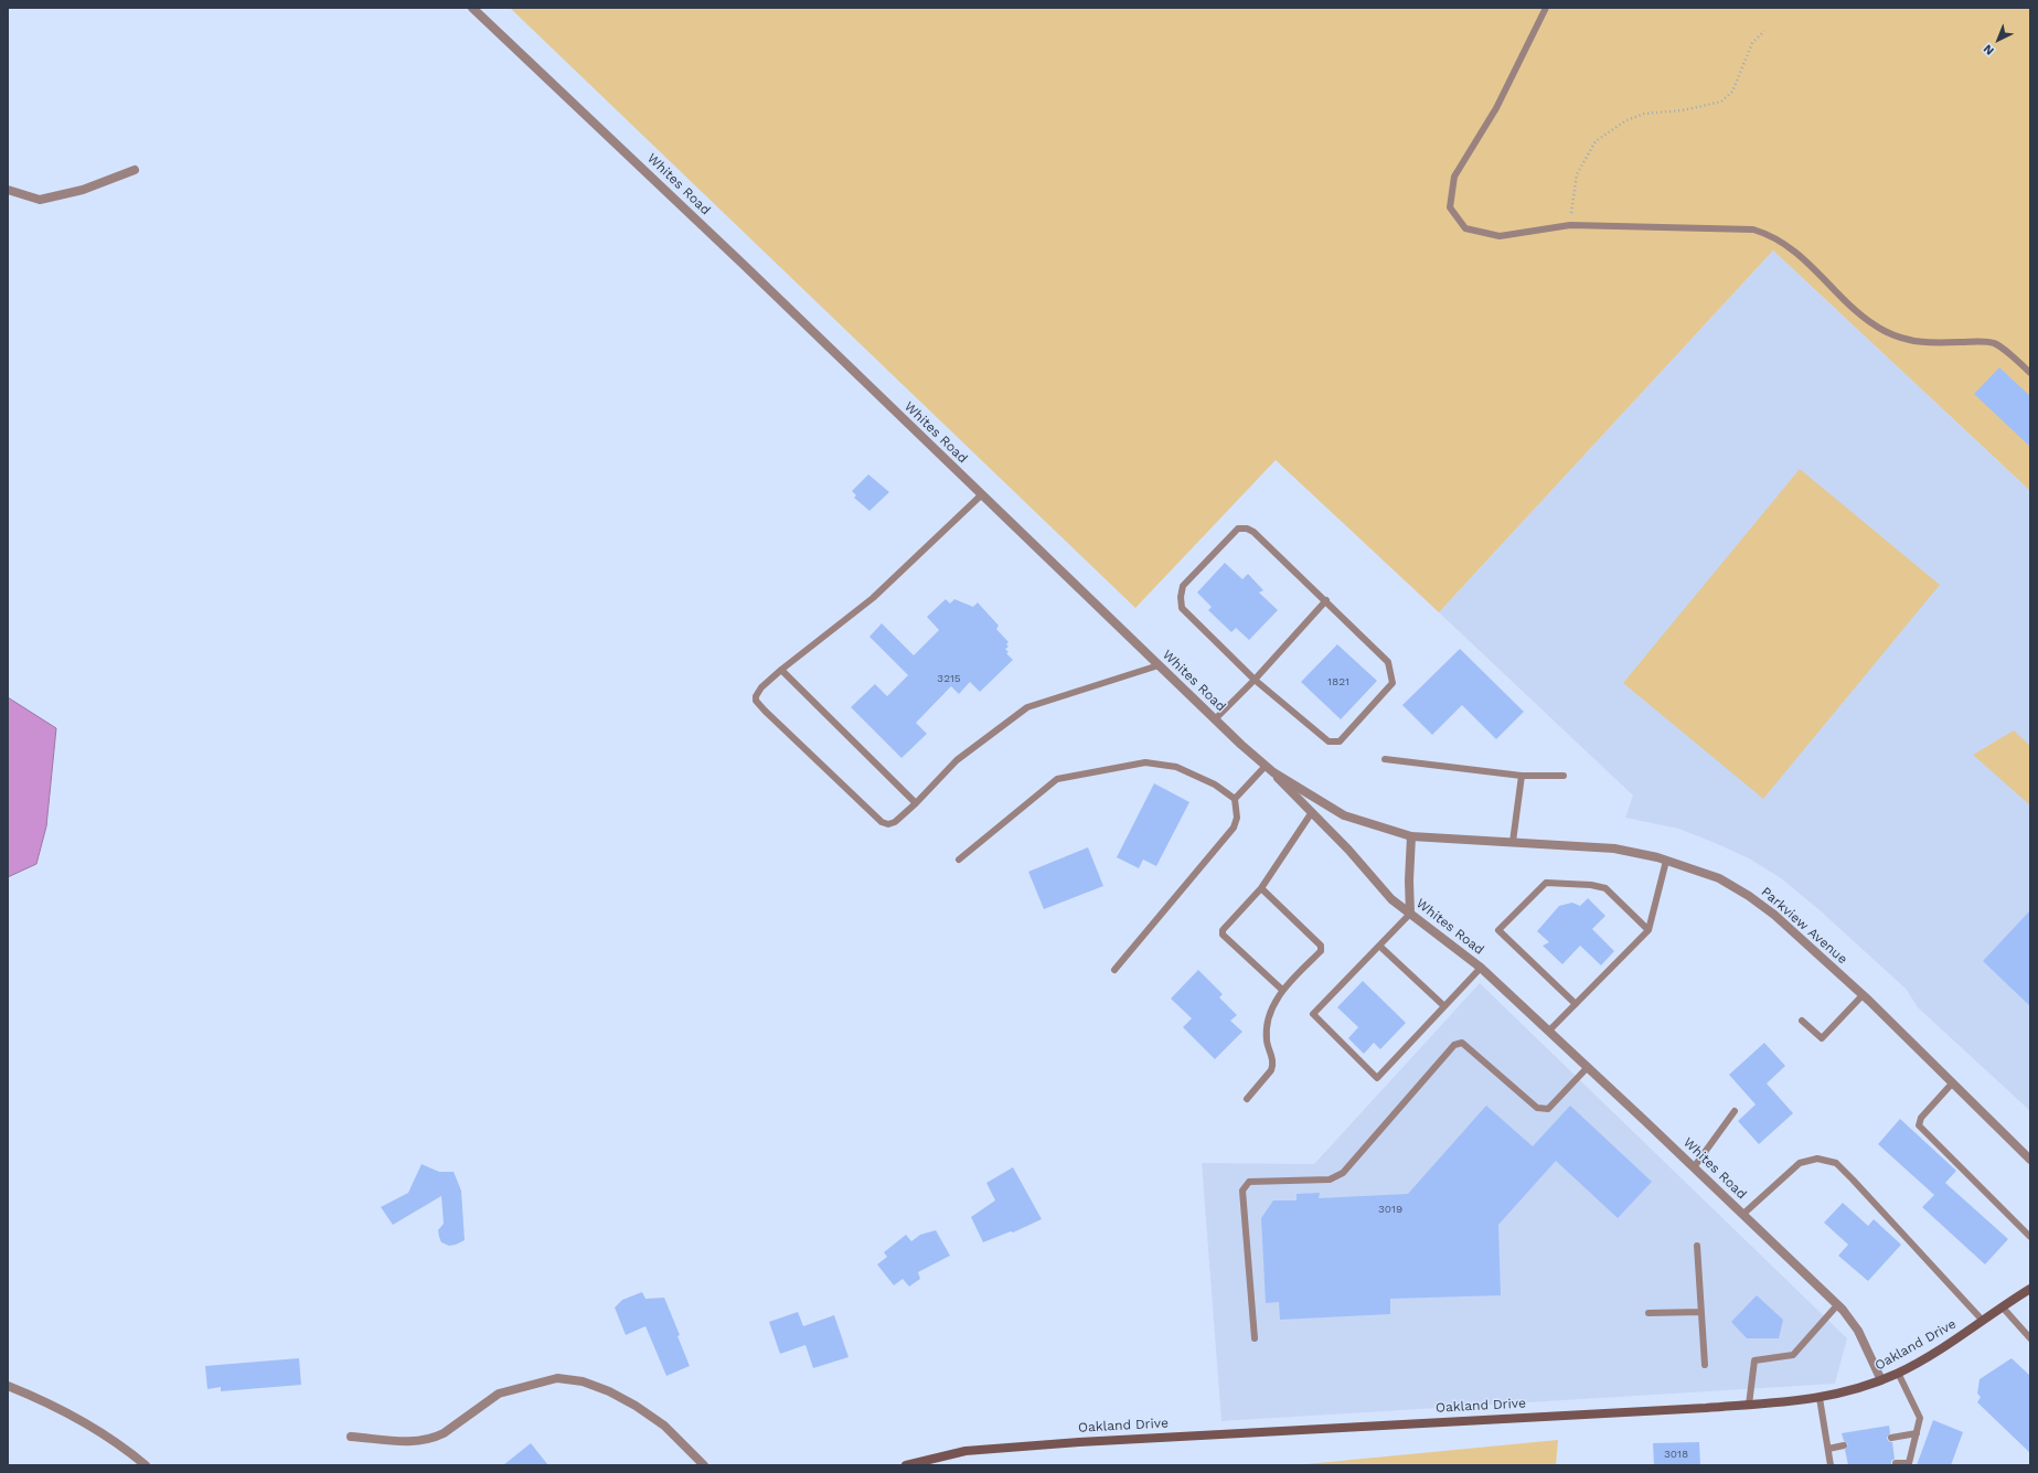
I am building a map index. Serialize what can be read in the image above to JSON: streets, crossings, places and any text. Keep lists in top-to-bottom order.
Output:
{
  "streets": {
    "main road": ["Oakland Drive"],
    "street": ["Whites Road", "Parkview Avenue"]
  },
  "crossings": [
    ["Whites Road", "Parkview Avenue"],
    ["Whites Road", "Oakland Drive"]
  ],
  "house_numbers": [
    "3215",
    "1821",
    "3019",
    "3018"
  ],
  "north": "bottom left"
}
